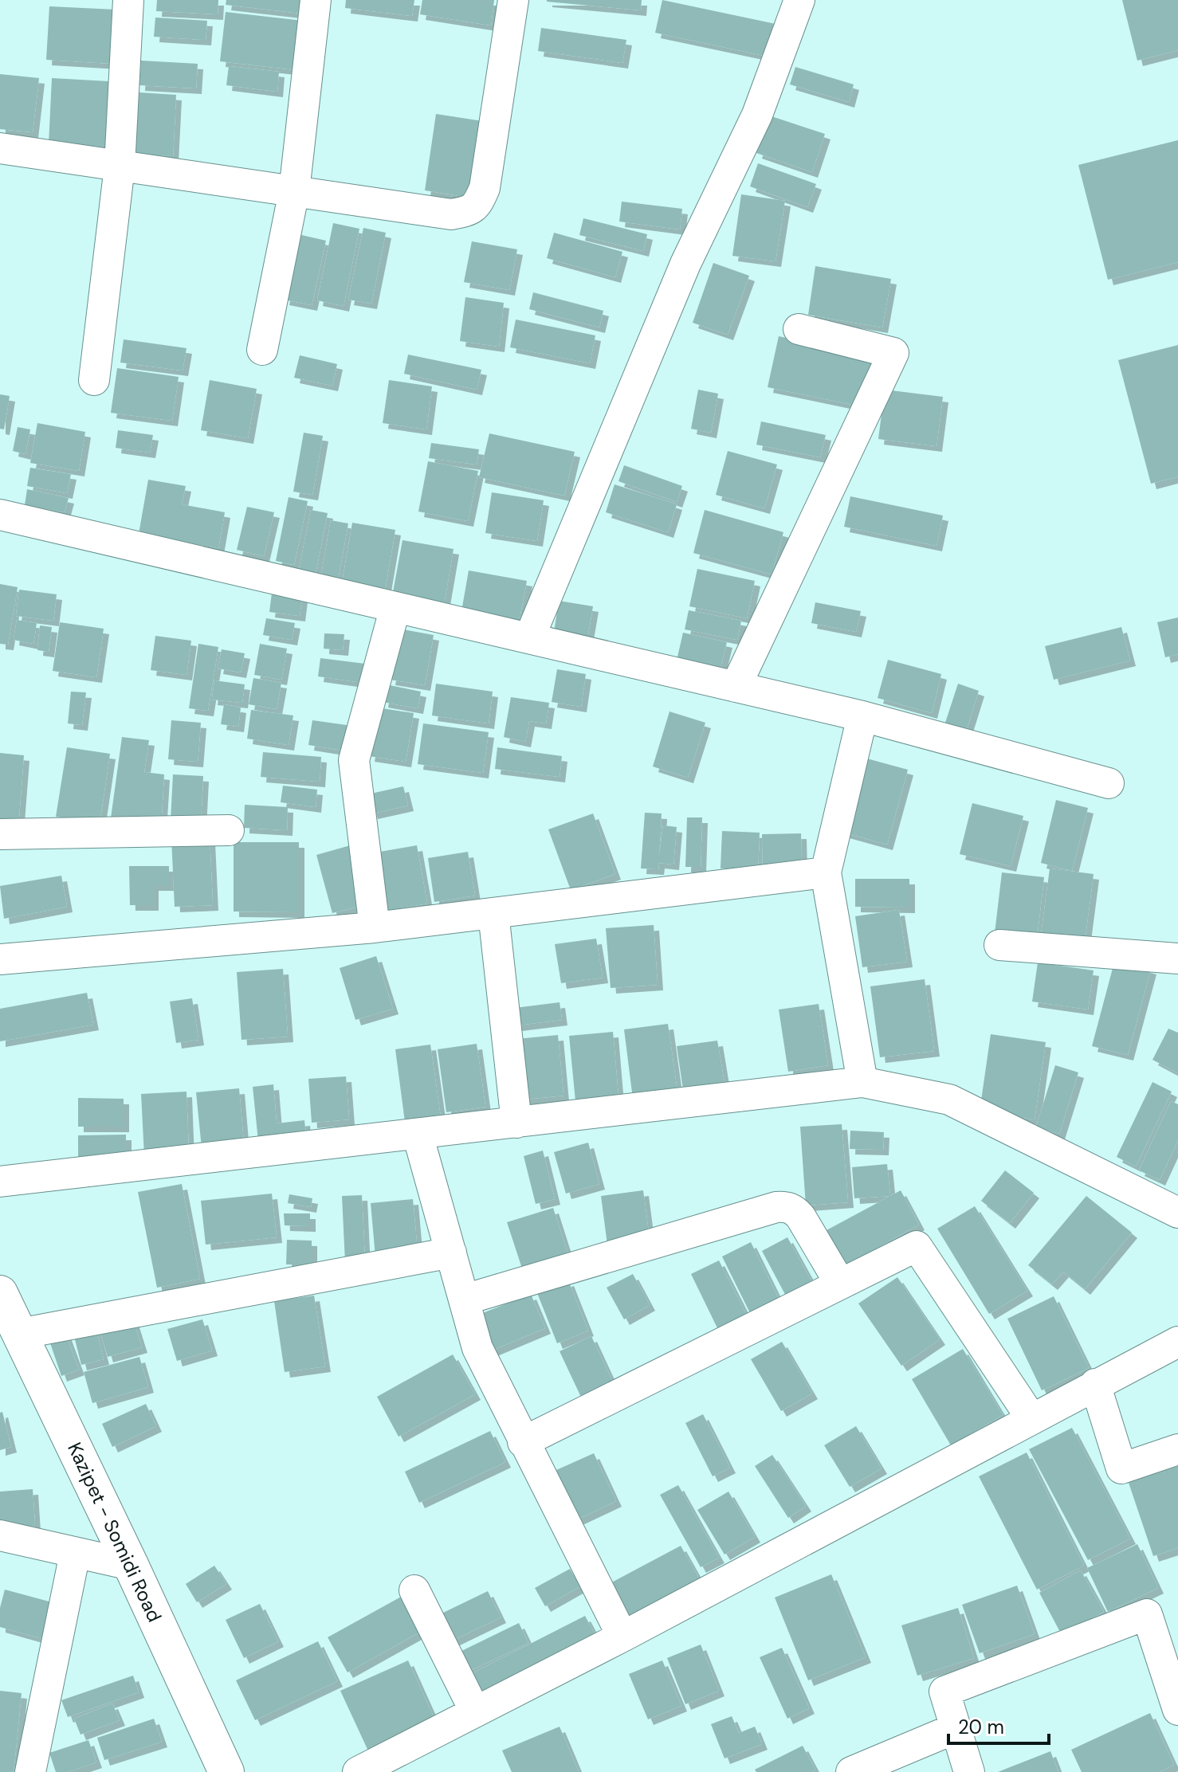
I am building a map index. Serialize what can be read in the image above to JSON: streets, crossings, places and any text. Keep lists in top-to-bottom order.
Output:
{
  "streets": {
    "street": ["Kazipet - Somidi Road"]
  },
  "scale_bar": "20 m"
}
